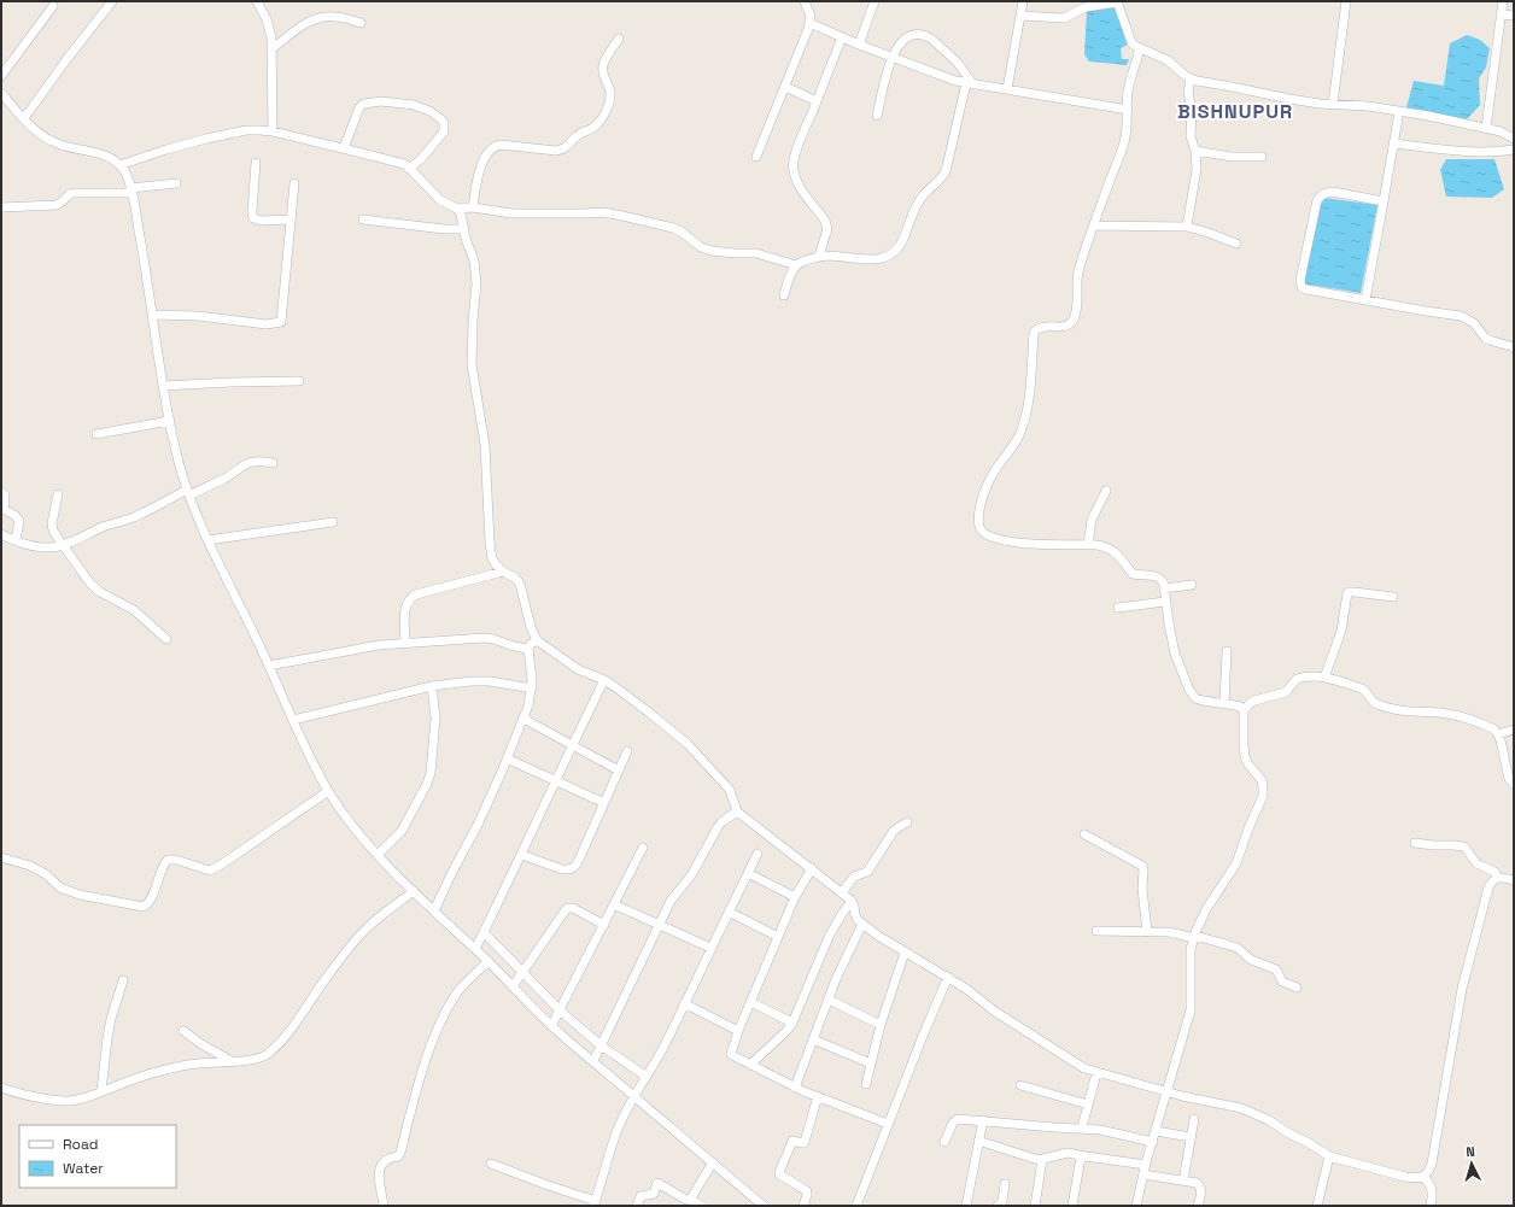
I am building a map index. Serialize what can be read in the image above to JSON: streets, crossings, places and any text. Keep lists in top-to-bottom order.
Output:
{
  "districts": ["BISHNUPUR"],
  "legend": ["Road", "Water"],
  "north": "top"
}
